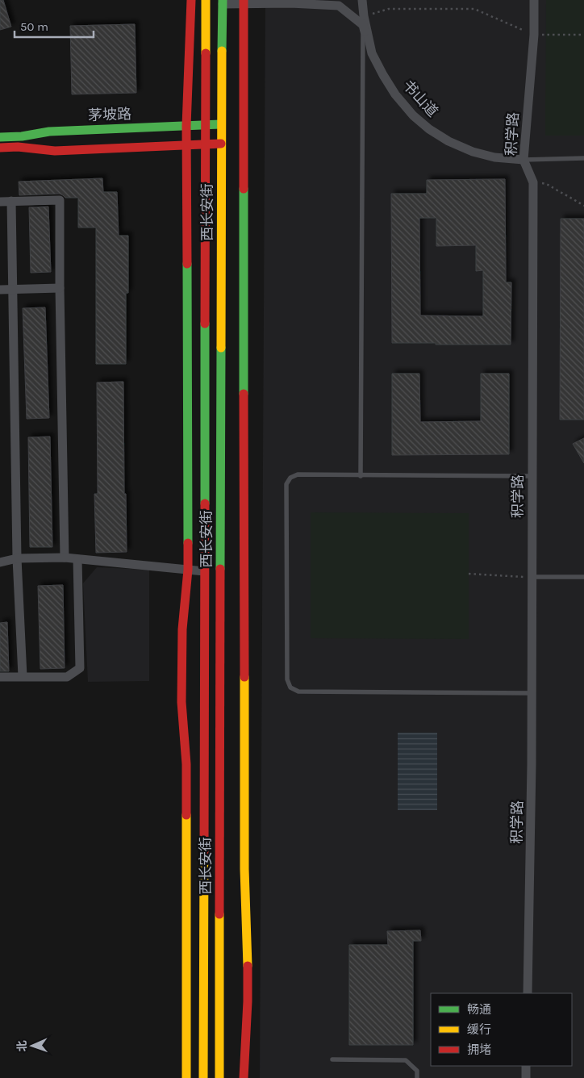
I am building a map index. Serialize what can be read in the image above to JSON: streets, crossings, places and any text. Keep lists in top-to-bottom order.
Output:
{
  "streets": {
    "main road": ["茅坡路", "西长安街"],
    "street": ["书山道", "积学路"]
  },
  "crossings": [
    ["书山道", "积学路"],
    ["茅坡路", "西长安街"]
  ],
  "legend": ["畅通", "缓行", "拥堵"],
  "scale_bar": "50 m",
  "north": "left"
}
